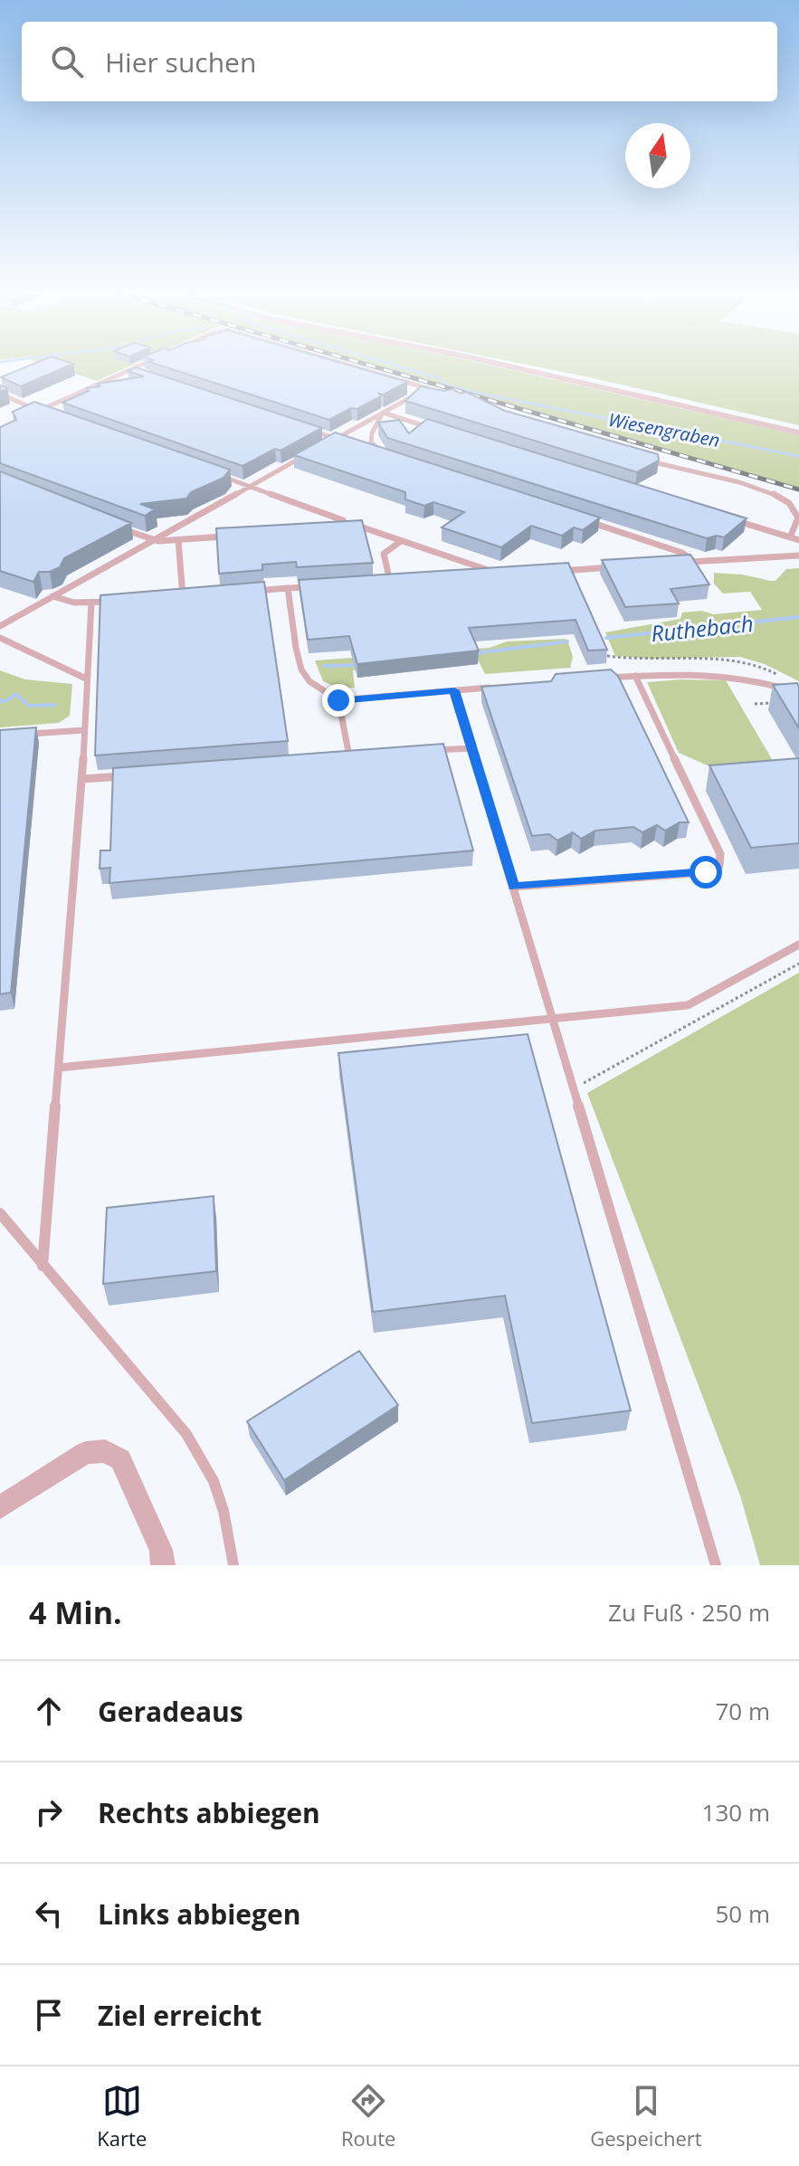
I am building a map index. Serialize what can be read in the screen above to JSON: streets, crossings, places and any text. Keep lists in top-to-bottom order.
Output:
{
  "water": ["Wiesengraben", "Ruthebach"],
  "north": "top",
  "page": {
    "search": "Hier suchen",
    "heading": ["4 Min.", "Zu Fuß · 250 m"],
    "list": [
      ["Geradeaus", "70 m"],
      ["Rechts abbiegen", "130 m"],
      ["Links abbiegen", "50 m"],
      "Ziel erreicht"
    ],
    "nav": ["Karte", "Route", "Gespeichert"]
  }
}
